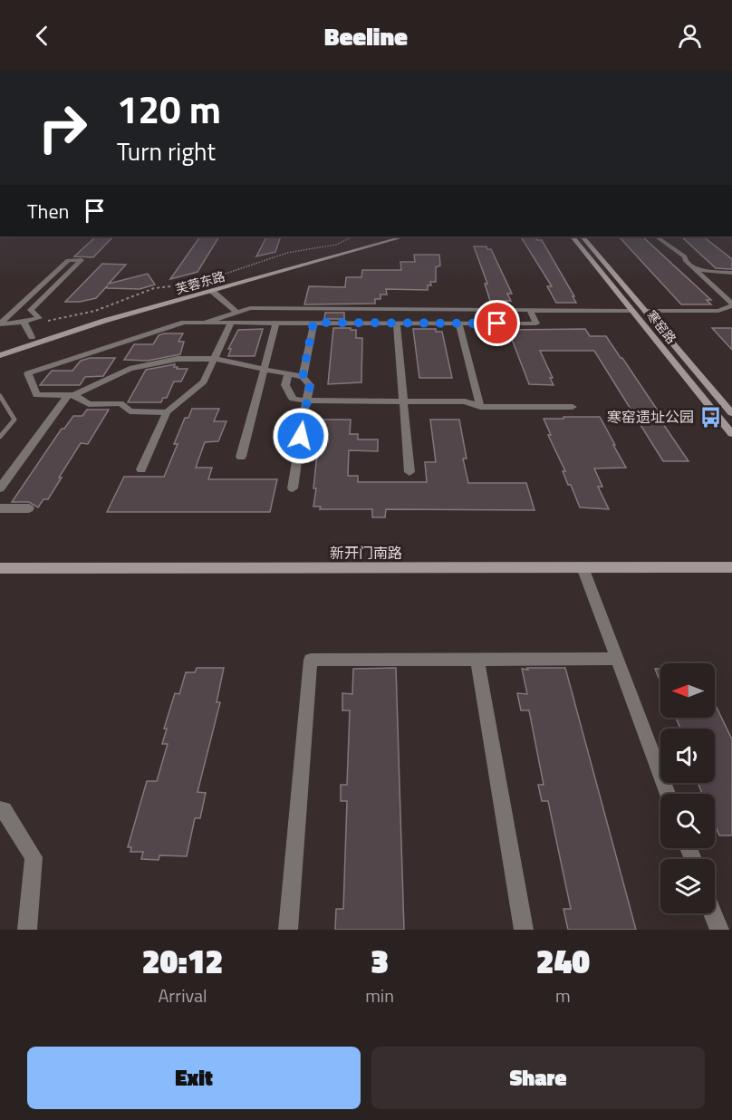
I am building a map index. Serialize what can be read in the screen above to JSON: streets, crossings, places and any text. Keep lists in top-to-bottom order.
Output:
{
  "streets": {
    "street": ["芙蓉东路", "寒窑路", "新开门南路"]
  },
  "places": {
    "bus stop": ["寒窑遗址公园"]
  },
  "north": "left",
  "page": {
    "header": "Beeline",
    "turn": ["120 m", "Turn right"],
    "then": "Then",
    "eta": [
      "20:12",
      "Arrival",
      "3",
      "min",
      "240",
      "m"
    ],
    "buttons": ["Exit", "Share"]
  }
}
